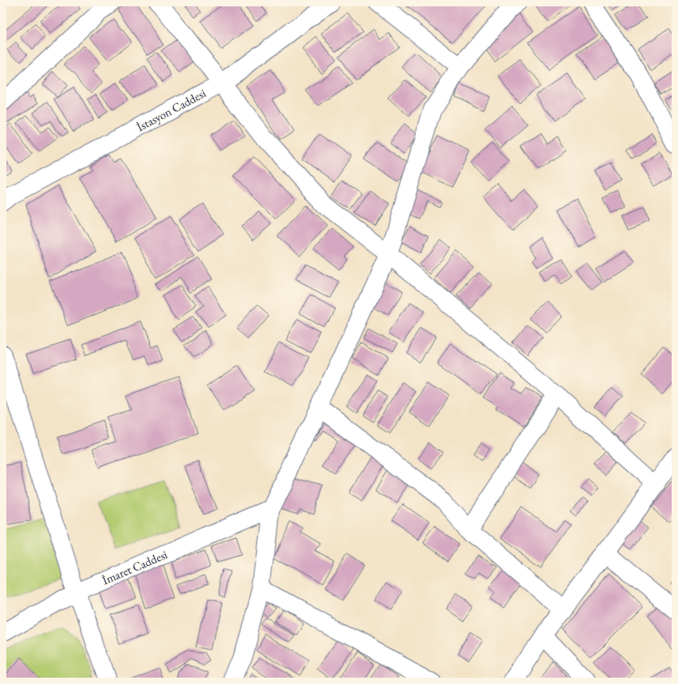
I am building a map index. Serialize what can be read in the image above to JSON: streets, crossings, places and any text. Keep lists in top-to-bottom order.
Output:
{
  "streets": {
    "street": ["İstasyon Caddesi", "İmaret Caddesi"]
  }
}
